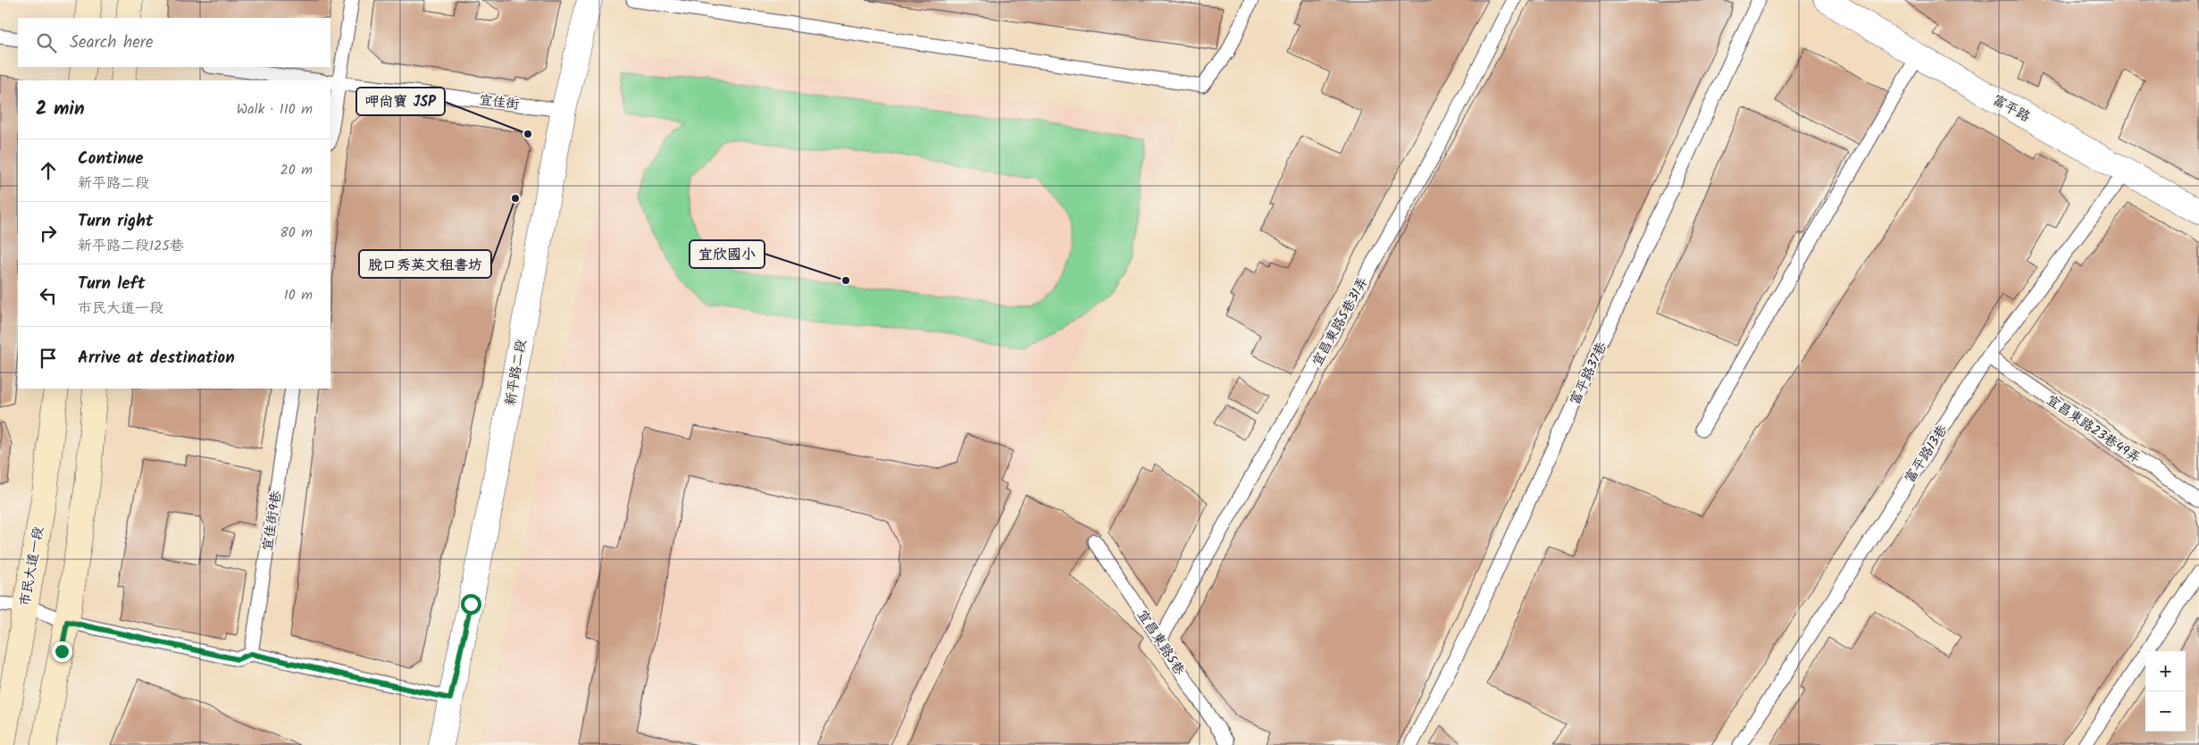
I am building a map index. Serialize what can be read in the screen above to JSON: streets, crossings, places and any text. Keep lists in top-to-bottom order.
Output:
{
  "streets": {
    "street": ["富平路", "新平路二段", "市民大道一段"],
    "lane": [
      "宜佳街",
      "宜昌東路5巷31弄",
      "富平路37巷",
      "宜昌東路23巷49弄",
      "富平路13巷",
      "宜佳街9巷",
      "宜昌東路5巷"
    ]
  },
  "crossings": [
    ["宜佳街", "新平路二段"],
    ["富平路", "富平路13巷"],
    ["宜昌東路5巷31弄", "宜昌東路5巷"],
    ["宜昌東路23巷49弄", "富平路13巷"]
  ],
  "places": ["呷尚寶 JSP", "脫口秀英文租書坊", "宜欣國小"],
  "page": {
    "search": "Search here",
    "heading": ["2 min", "Walk · 110 m"],
    "list": [
      ["Continue", "新平路二段", "20 m"],
      ["Turn right", "新平路二段125巷", "80 m"],
      ["Turn left", "市民大道一段", "10 m"],
      "Arrive at destination"
    ],
    "map_buttons": ["+", "−"]
  }
}
